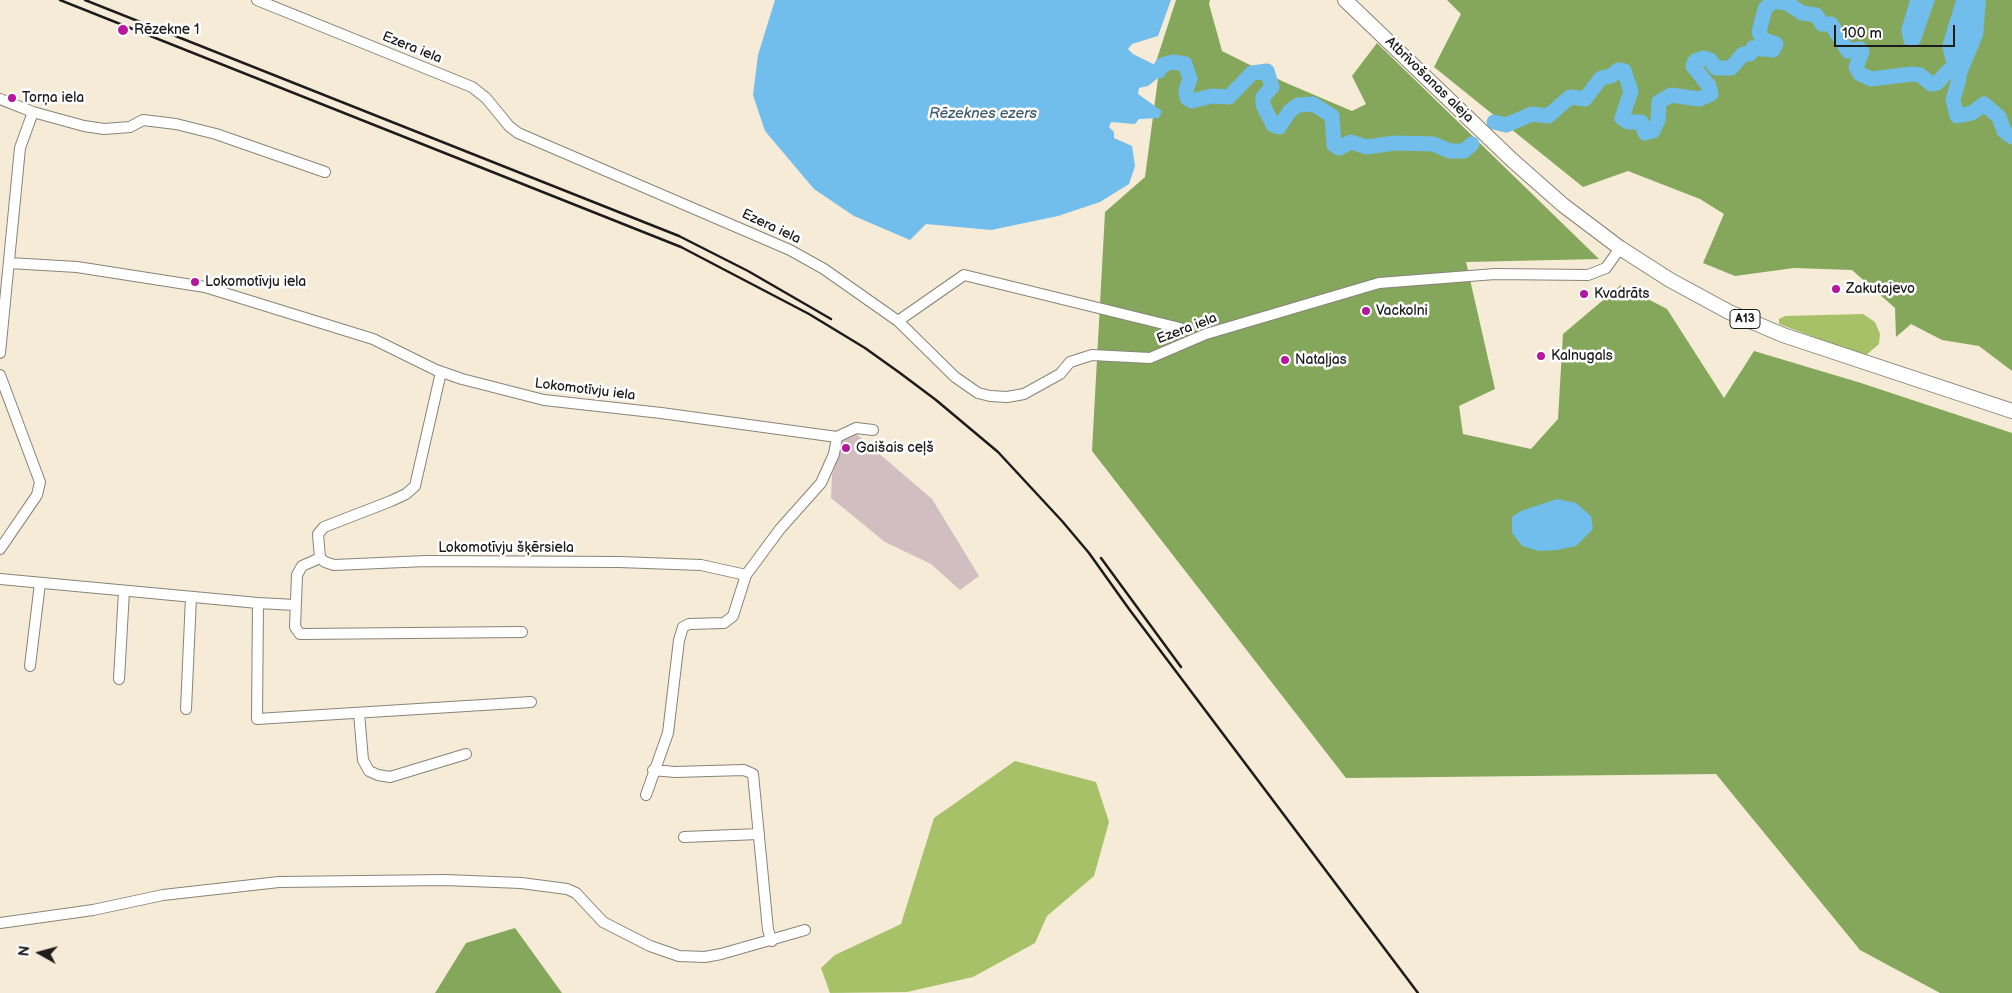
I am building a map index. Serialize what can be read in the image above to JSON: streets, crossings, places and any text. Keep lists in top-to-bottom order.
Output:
{
  "streets": {
    "main road": ["Atbrīvošanas aleja", "A13"],
    "street": ["Ezera iela", "Lokomotīvju iela", "Lokomotīvju šķērsiela"]
  },
  "crossings": [
    ["Ezera iela", "Atbrīvošanas aleja"],
    ["Ezera iela", "A13"],
    ["Atbrīvošanas aleja", "A13"]
  ],
  "water": ["Rēzeknes ezers"],
  "places": [
    "Rēzekne 1",
    "Torņa iela",
    "Lokomotīvju iela",
    "Zakutajevo",
    "Kvadrāts",
    "Vackolni",
    "Kalnugals",
    "Nataļjas",
    "Gaišais ceļš"
  ],
  "scale_bar": "100 m",
  "north": "left"
}
